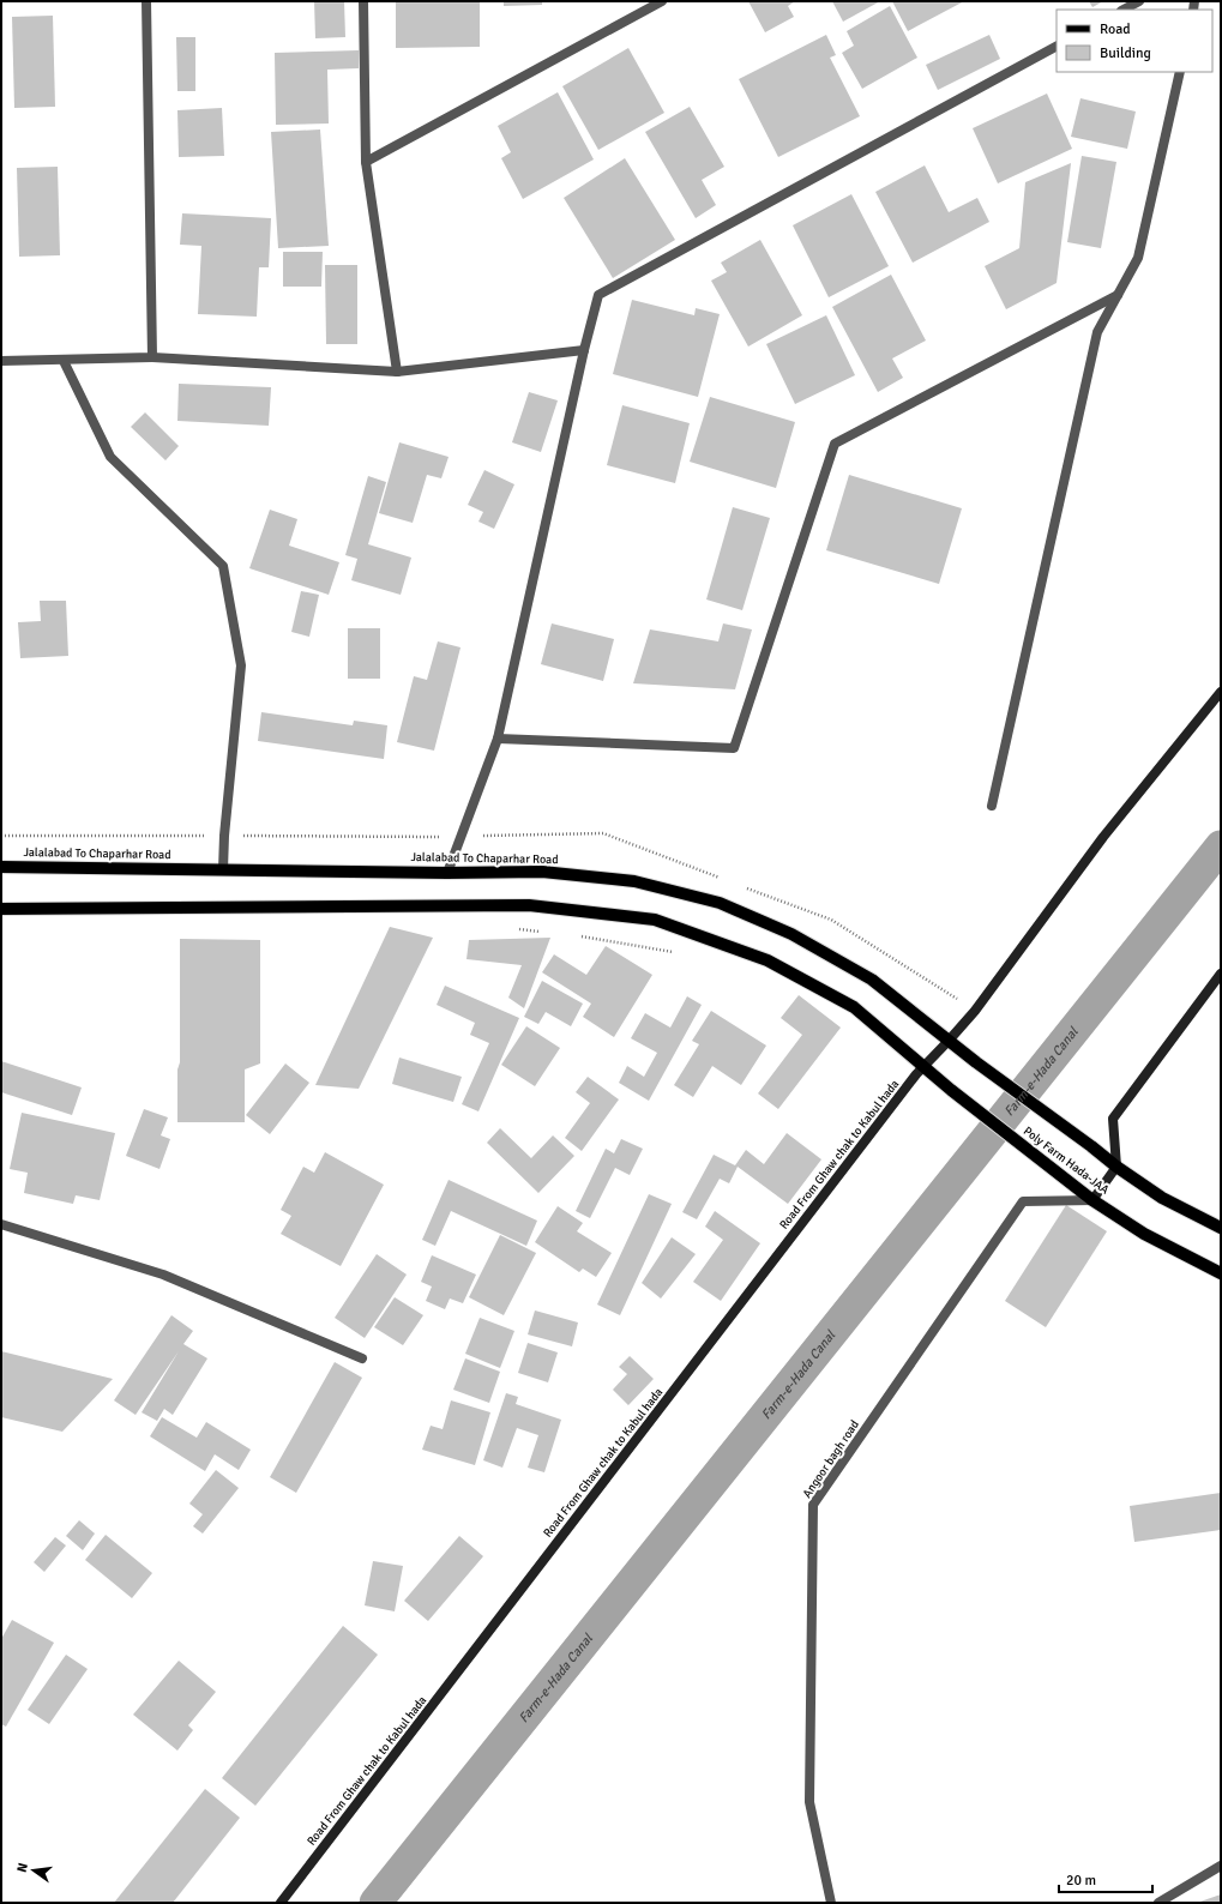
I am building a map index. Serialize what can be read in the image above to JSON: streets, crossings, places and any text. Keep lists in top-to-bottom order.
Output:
{
  "streets": {
    "main road": ["Jalalabad To Chaparhar Road", "Poly Farm Hada-JAA"],
    "street": ["Road From Ghaw chak to Kabul hada", "Angoor bagh road"]
  },
  "crossings": [
    ["Jalalabad To Chaparhar Road", "Road From Ghaw chak to Kabul hada"],
    ["Jalalabad To Chaparhar Road", "Poly Farm Hada-JAA"],
    ["Road From Ghaw chak to Kabul hada", "Poly Farm Hada-JAA"],
    ["Poly Farm Hada-JAA", "Angoor bagh road"]
  ],
  "water": ["Farm-e-Hada Canal"],
  "legend": ["Road", "Building"],
  "scale_bar": "20 m",
  "north": "left"
}
